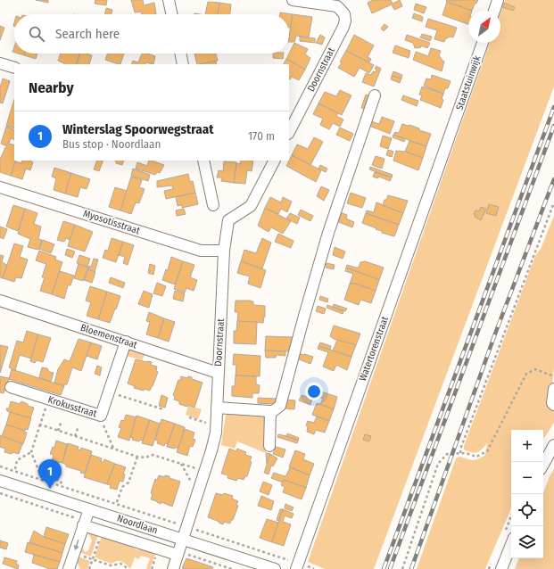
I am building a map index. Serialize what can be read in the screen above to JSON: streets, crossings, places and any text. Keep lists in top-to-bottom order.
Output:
{
  "streets": {
    "street": [
      "Doornstraat",
      "Staatstuinwijk",
      "Myosotisstraat",
      "Bloemenstraat",
      "Watertorenstraat",
      "Krokusstraat",
      "Noordlaan"
    ]
  },
  "crossings": [
    ["Doornstraat", "Myosotisstraat"],
    ["Doornstraat", "Bloemenstraat"],
    ["Doornstraat", "Noordlaan"],
    ["Staatstuinwijk", "Watertorenstraat"],
    ["Bloemenstraat", "Krokusstraat"]
  ],
  "north": "top right",
  "page": {
    "search": "Search here",
    "heading": "Nearby",
    "list": [
      {
        "mark": "1",
        "name": "Winterslag Spoorwegstraat",
        "note": "Bus stop · Noordlaan",
        "value": "170 m"
      }
    ],
    "map_buttons": ["+", "−"],
    "pins": "1"
  }
}
